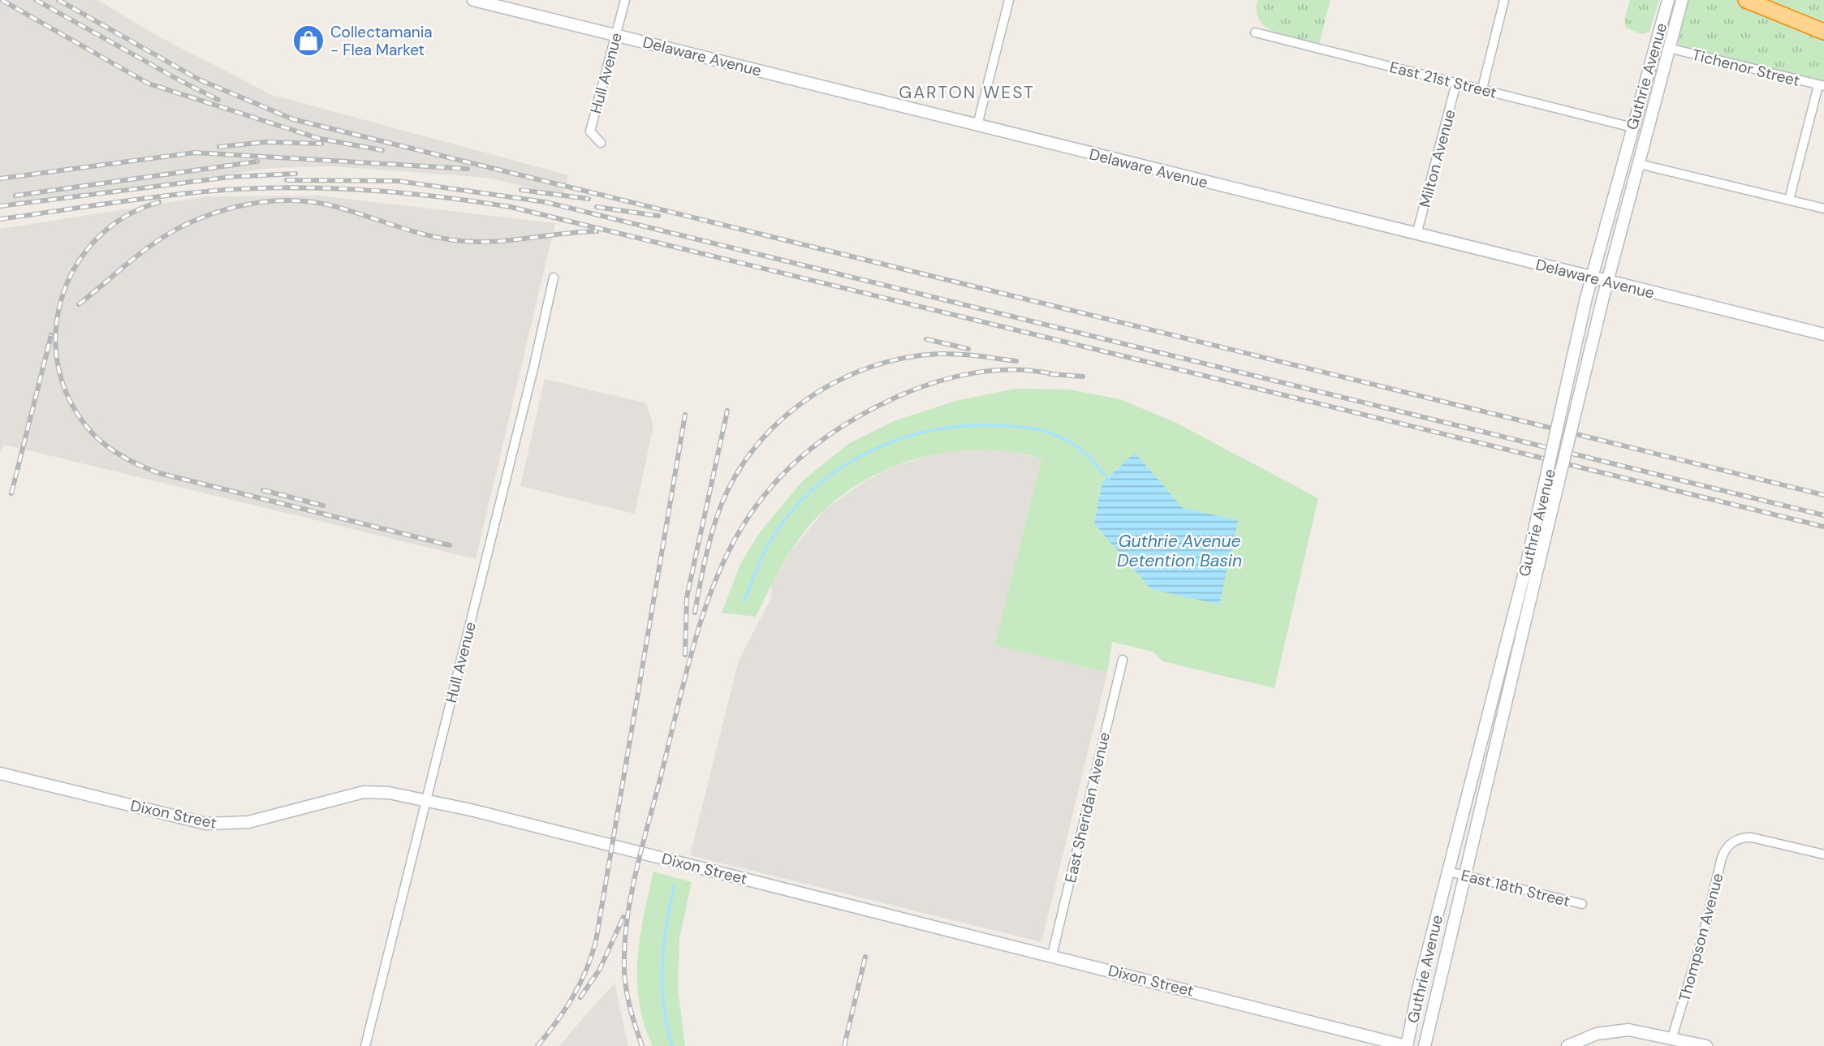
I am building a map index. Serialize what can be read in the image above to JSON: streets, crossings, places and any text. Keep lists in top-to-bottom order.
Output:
{
  "streets": {
    "main road": ["Delaware Avenue", "Guthrie Avenue", "Dixon Street"],
    "street": [
      "Tichenor Street",
      "Hull Avenue",
      "East 21st Street",
      "Milton Avenue",
      "East Sheridan Avenue",
      "East 18th Street",
      "Thompson Avenue"
    ]
  },
  "crossings": [
    ["Delaware Avenue", "Hull Avenue"],
    ["Delaware Avenue", "Guthrie Avenue"],
    ["Delaware Avenue", "Milton Avenue"],
    ["Tichenor Street", "Guthrie Avenue"],
    ["Hull Avenue", "Dixon Street"],
    ["Guthrie Avenue", "East 21st Street"],
    ["Guthrie Avenue", "Dixon Street"],
    ["Guthrie Avenue", "East 18th Street"],
    ["East 21st Street", "Milton Avenue"],
    ["East Sheridan Avenue", "Dixon Street"]
  ],
  "districts": ["GARTON WEST"],
  "water": ["Guthrie Avenue Detention Basin"],
  "places": {
    "shop": ["Collectamania - Flea Market"]
  }
}
